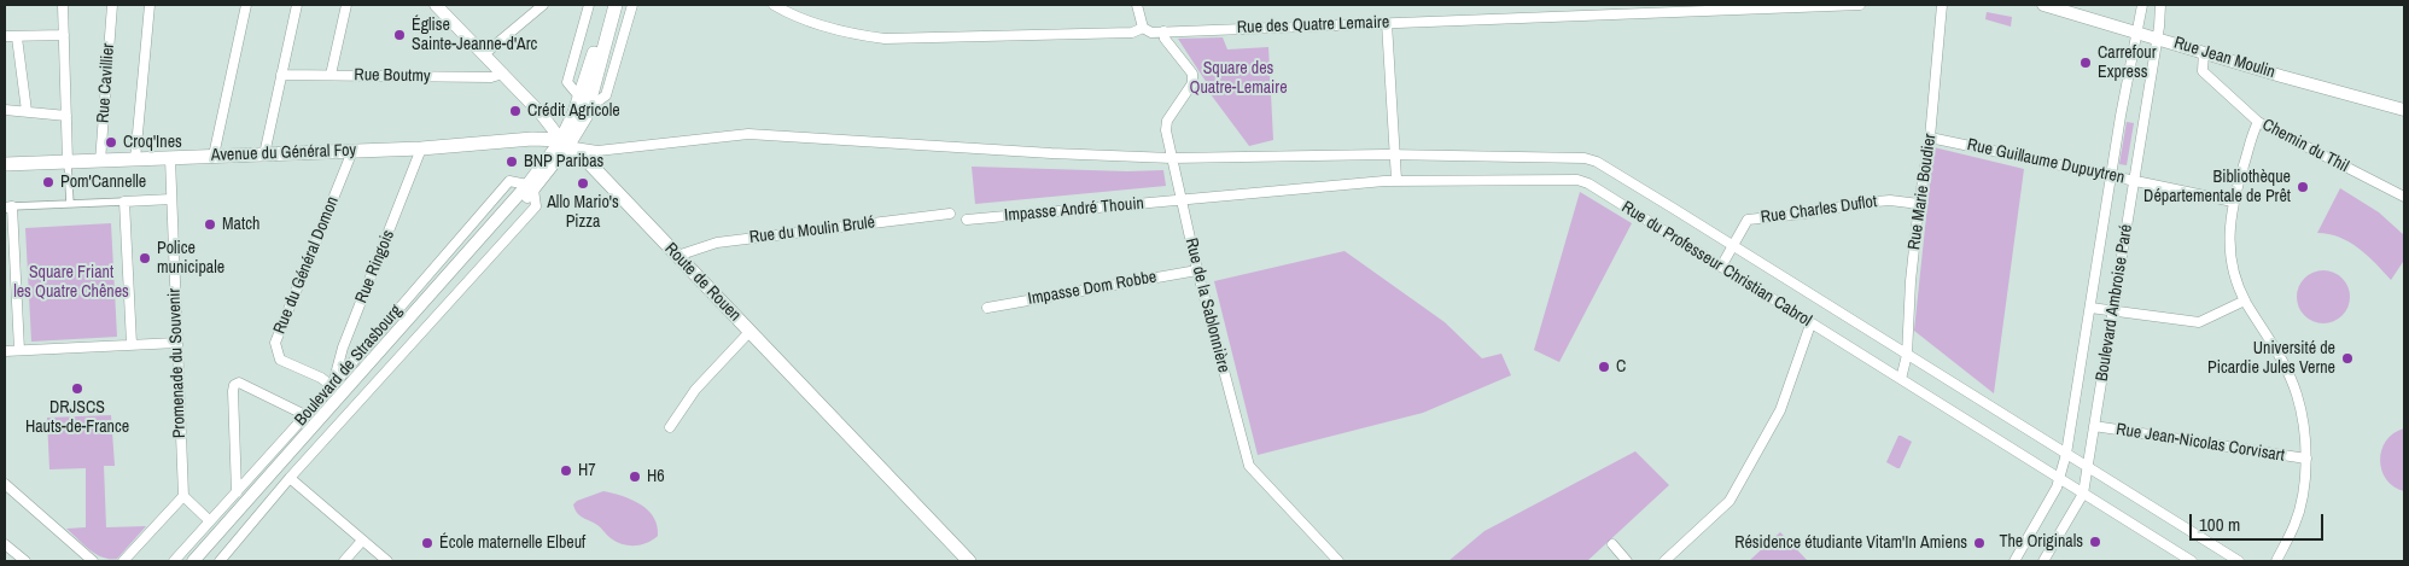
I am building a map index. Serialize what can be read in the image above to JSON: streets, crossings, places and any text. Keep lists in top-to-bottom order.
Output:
{
  "streets": {
    "main road": [
      "Rue Jean Moulin",
      "Avenue du Général Foy",
      "Route de Rouen",
      "Boulevard de Strasbourg"
    ],
    "street": [
      "Rue des Quatre Lemaire",
      "Rue Boutmy",
      "Rue Cavillier",
      "Chemin du Thil",
      "Rue Guillaume Dupuytren",
      "Rue Marie Boudier",
      "Impasse André Thouin",
      "Rue Charles Duflot",
      "Rue du Moulin Brulé",
      "Rue du Professeur Christian Cabrol",
      "Rue du Général Domon",
      "Rue Ringois",
      "Impasse Dom Robbe",
      "Boulevard Ambroise Paré",
      "Rue de la Sablonnière",
      "Promenade du Souvenir",
      "Rue Jean-Nicolas Corvisart"
    ]
  },
  "crossings": [
    ["Rue des Quatre Lemaire", "Rue de la Sablonnière"],
    ["Rue Jean Moulin", "Chemin du Thil"],
    ["Rue Jean Moulin", "Boulevard Ambroise Paré"],
    ["Rue Boutmy", "Route de Rouen"],
    ["Rue Cavillier", "Avenue du Général Foy"],
    ["Avenue du Général Foy", "Rue du Général Domon"],
    ["Avenue du Général Foy", "Rue Ringois"],
    ["Avenue du Général Foy", "Route de Rouen"],
    ["Avenue du Général Foy", "Promenade du Souvenir"],
    ["Avenue du Général Foy", "Boulevard de Strasbourg"],
    ["Rue Guillaume Dupuytren", "Rue Marie Boudier"],
    ["Rue Guillaume Dupuytren", "Boulevard Ambroise Paré"],
    ["Rue Marie Boudier", "Rue Charles Duflot"],
    ["Rue Marie Boudier", "Rue du Professeur Christian Cabrol"],
    ["Impasse André Thouin", "Rue du Professeur Christian Cabrol"],
    ["Impasse André Thouin", "Rue de la Sablonnière"],
    ["Rue Charles Duflot", "Rue du Professeur Christian Cabrol"],
    ["Rue du Moulin Brulé", "Route de Rouen"],
    ["Rue du Professeur Christian Cabrol", "Boulevard Ambroise Paré"],
    ["Rue du Professeur Christian Cabrol", "Rue de la Sablonnière"],
    ["Rue du Général Domon", "Rue Ringois"],
    ["Rue du Général Domon", "Boulevard de Strasbourg"],
    ["Rue Ringois", "Boulevard de Strasbourg"],
    ["Route de Rouen", "Boulevard de Strasbourg"],
    ["Impasse Dom Robbe", "Rue de la Sablonnière"],
    ["Boulevard Ambroise Paré", "Rue Jean-Nicolas Corvisart"]
  ],
  "parks": ["Square des Quatre-Lemaire", "Square Friant les Quatre Chênes"],
  "places": [
    "Église Sainte-Jeanne-d'Arc",
    "Carrefour Express",
    "Crédit Agricole",
    "Croq'Ines",
    "BNP Paribas",
    "Pom'Cannelle",
    "Allo Mario's Pizza",
    "Bibliothèque Départementale de Prêt",
    "Match",
    "Police municipale",
    "Université de Picardie Jules Verne",
    "C",
    "DRJSCS Hauts-de-France",
    "H7",
    "H6",
    "The Originals",
    "École maternelle Elbeuf",
    "Résidence étudiante Vitam'In Amiens"
  ],
  "scale_bar": "100 m"
}
